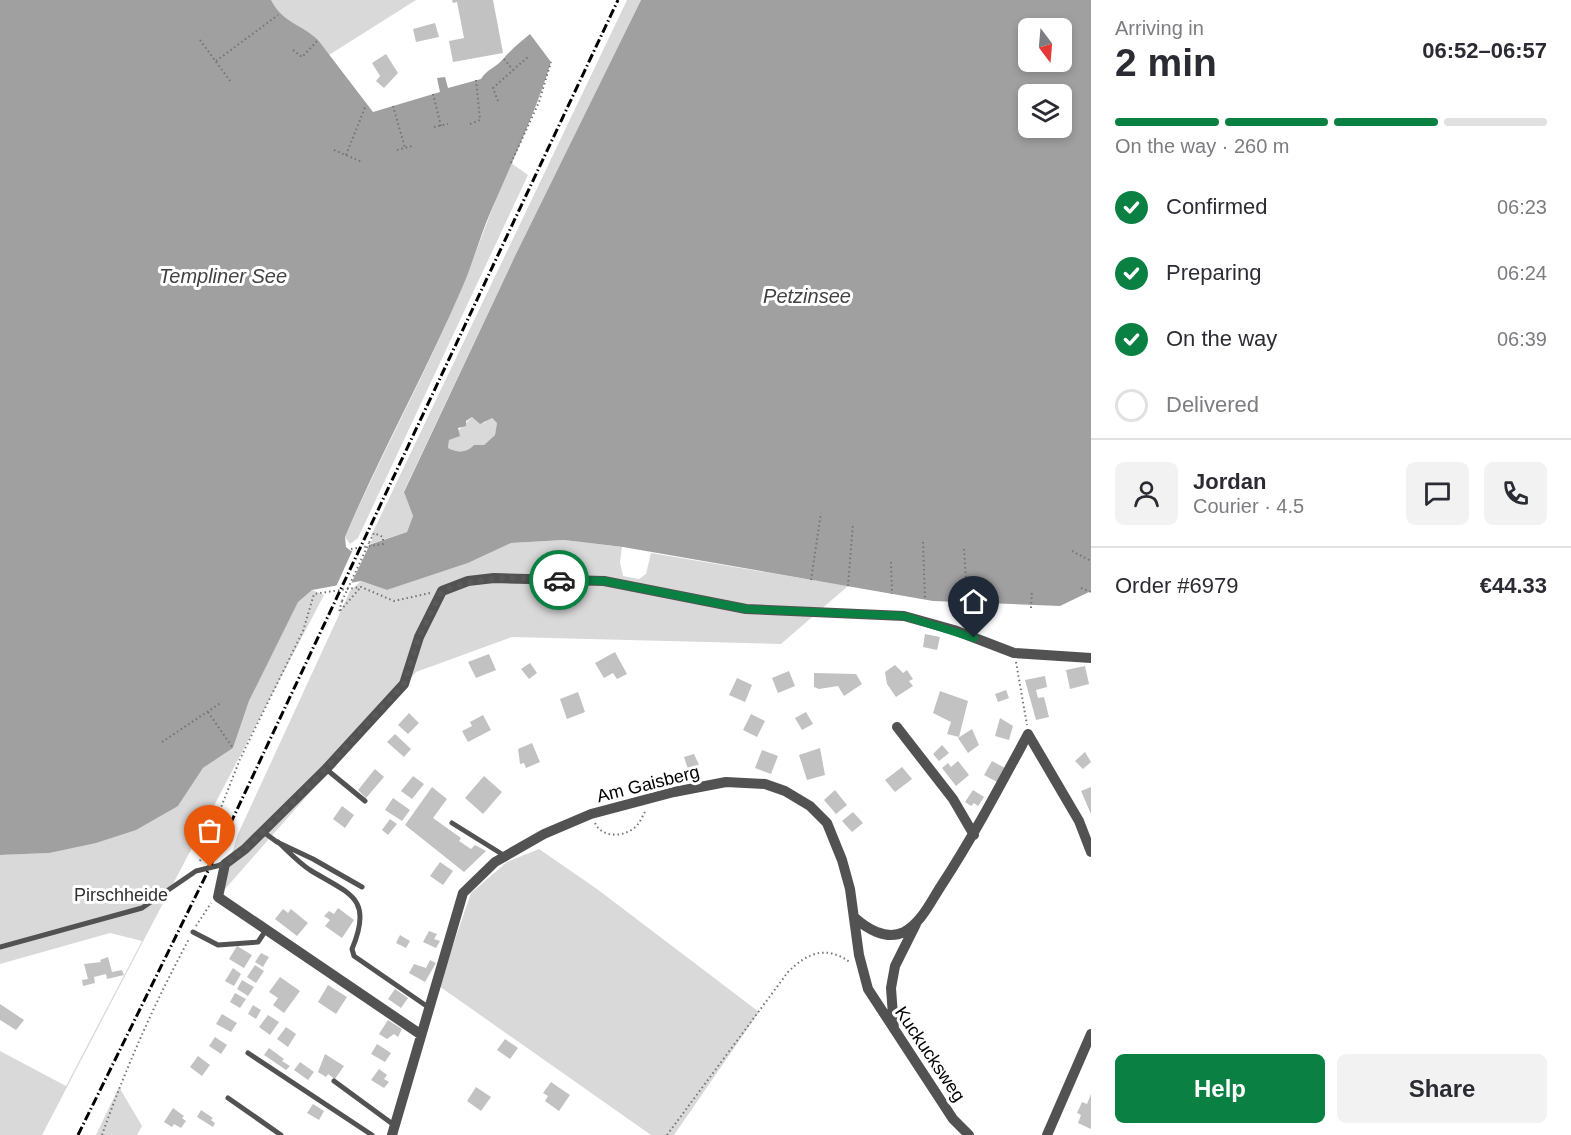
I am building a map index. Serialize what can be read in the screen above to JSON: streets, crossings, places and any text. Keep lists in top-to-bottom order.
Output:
{
  "streets": {
    "street": ["Am Gaisberg", "Kuckucksweg"]
  },
  "crossings": [
    ["Am Gaisberg", "Kuckucksweg"]
  ],
  "water": ["Templiner See", "Petzinsee"],
  "parks": ["Pirschheide"],
  "north": "bottom",
  "page": {
    "heading": ["2 min", "Arriving in", "06:52–06:57"],
    "panel": [
      "Jordan",
      "Courier · 4.5",
      "Order #6979",
      "€44.33"
    ],
    "bar": "On the way · 260 m",
    "list": [
      ["Confirmed", "06:23"],
      ["Preparing", "06:24"],
      ["On the way", "06:39"],
      "Delivered"
    ],
    "buttons": ["Help", "Share"]
  }
}
